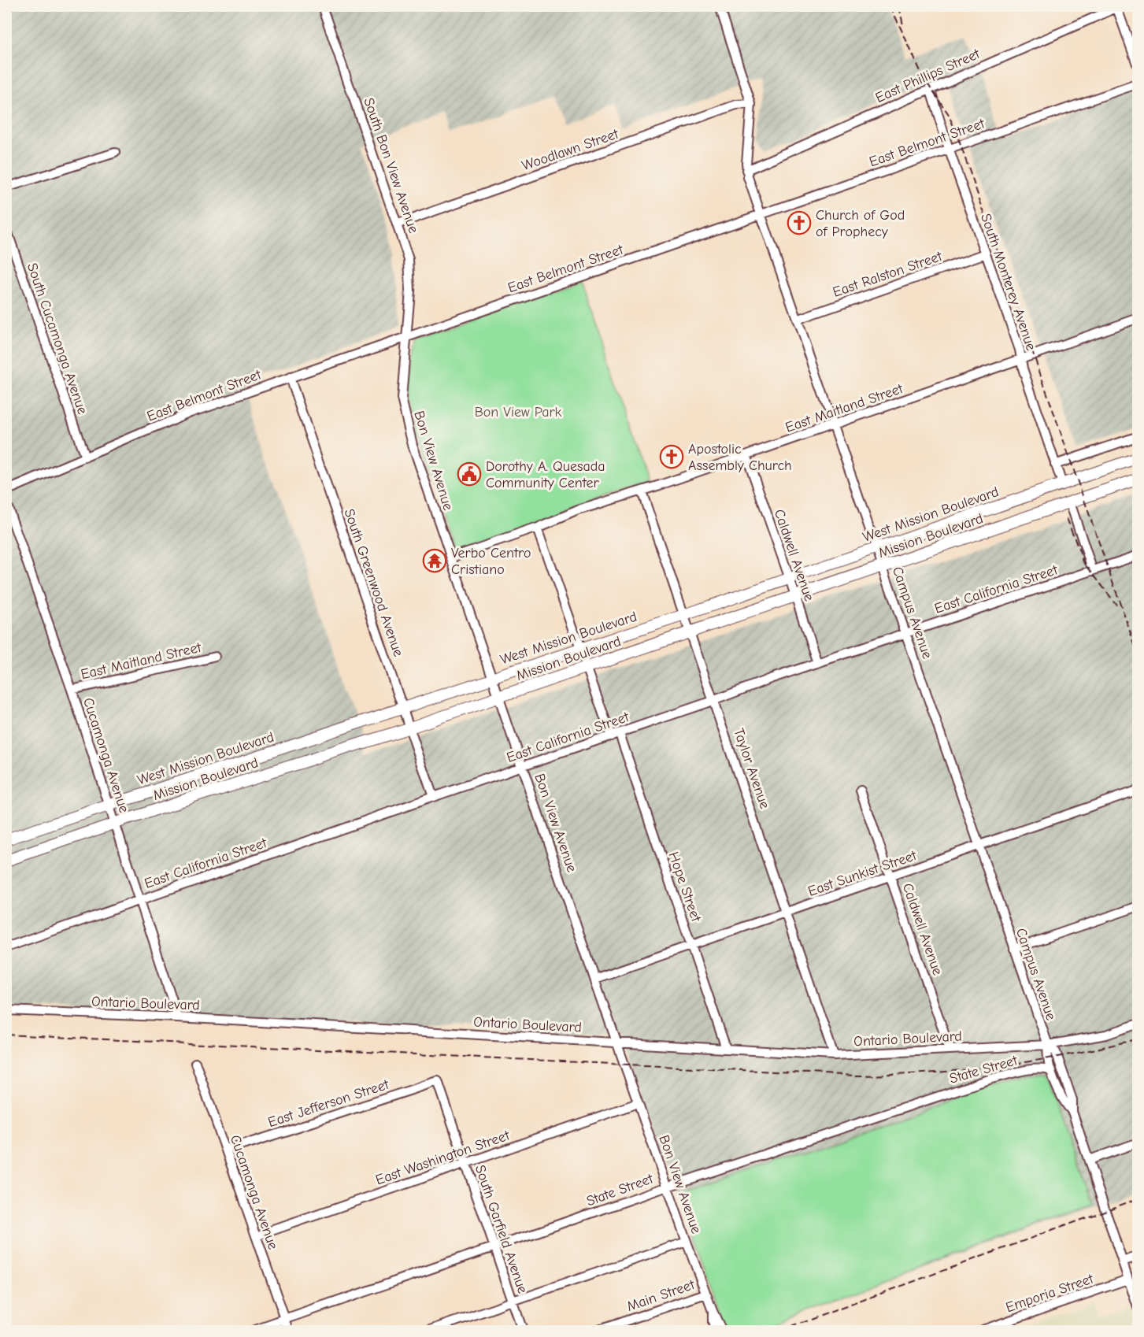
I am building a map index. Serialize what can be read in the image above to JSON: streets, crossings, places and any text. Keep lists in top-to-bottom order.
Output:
{
  "streets": {
    "main road": ["West Mission Boulevard", "Mission Boulevard"],
    "street": [
      "East Phillips Street",
      "East Belmont Street",
      "Woodlawn Street",
      "South Bon View Avenue",
      "East Ralston Street",
      "South Monterey Avenue",
      "South Cucamonga Avenue",
      "East Maitland Street",
      "Bon View Avenue",
      "Caldwell Avenue",
      "South Greenwood Avenue",
      "East California Street",
      "Campus Avenue",
      "Cucamonga Avenue",
      "Taylor Avenue",
      "East Sunkist Street",
      "Hope Street",
      "Ontario Boulevard",
      "State Street",
      "East Jefferson Street",
      "East Washington Street",
      "South Garfield Avenue",
      "Emporia Street",
      "Main Street"
    ]
  },
  "crossings": [
    ["East Phillips Street", "South Monterey Avenue"],
    ["East Phillips Street", "Campus Avenue"],
    ["East Belmont Street", "South Bon View Avenue"],
    ["East Belmont Street", "South Monterey Avenue"],
    ["East Belmont Street", "South Cucamonga Avenue"],
    ["East Belmont Street", "Bon View Avenue"],
    ["East Belmont Street", "South Greenwood Avenue"],
    ["East Belmont Street", "Campus Avenue"],
    ["Woodlawn Street", "South Bon View Avenue"],
    ["Woodlawn Street", "Campus Avenue"],
    ["South Bon View Avenue", "Bon View Avenue"],
    ["East Ralston Street", "South Monterey Avenue"],
    ["East Ralston Street", "Campus Avenue"],
    ["South Monterey Avenue", "East Maitland Street"],
    ["South Monterey Avenue", "West Mission Boulevard"],
    ["East Maitland Street", "Bon View Avenue"],
    ["East Maitland Street", "Caldwell Avenue"],
    ["East Maitland Street", "Campus Avenue"],
    ["East Maitland Street", "Cucamonga Avenue"],
    ["East Maitland Street", "Taylor Avenue"],
    ["East Maitland Street", "Hope Street"],
    ["Bon View Avenue", "West Mission Boulevard"],
    ["Bon View Avenue", "Mission Boulevard"],
    ["Bon View Avenue", "East California Street"],
    ["Bon View Avenue", "East Sunkist Street"],
    ["Bon View Avenue", "Ontario Boulevard"],
    ["Bon View Avenue", "State Street"],
    ["Bon View Avenue", "East Washington Street"],
    ["Bon View Avenue", "Main Street"],
    ["West Mission Boulevard", "Caldwell Avenue"],
    ["West Mission Boulevard", "South Greenwood Avenue"],
    ["West Mission Boulevard", "Campus Avenue"],
    ["West Mission Boulevard", "Cucamonga Avenue"],
    ["West Mission Boulevard", "Taylor Avenue"],
    ["West Mission Boulevard", "Hope Street"],
    ["Mission Boulevard", "Caldwell Avenue"],
    ["Mission Boulevard", "South Greenwood Avenue"],
    ["Mission Boulevard", "Campus Avenue"],
    ["Mission Boulevard", "Cucamonga Avenue"],
    ["Mission Boulevard", "Taylor Avenue"],
    ["Mission Boulevard", "Hope Street"],
    ["Caldwell Avenue", "East California Street"],
    ["Caldwell Avenue", "East Sunkist Street"],
    ["Caldwell Avenue", "Ontario Boulevard"],
    ["South Greenwood Avenue", "East California Street"],
    ["East California Street", "Campus Avenue"],
    ["East California Street", "Cucamonga Avenue"],
    ["East California Street", "Taylor Avenue"],
    ["East California Street", "Hope Street"],
    ["Campus Avenue", "East Sunkist Street"],
    ["Campus Avenue", "Ontario Boulevard"],
    ["Campus Avenue", "State Street"],
    ["Campus Avenue", "Emporia Street"],
    ["Cucamonga Avenue", "Ontario Boulevard"],
    ["Cucamonga Avenue", "State Street"],
    ["Cucamonga Avenue", "East Jefferson Street"],
    ["Cucamonga Avenue", "East Washington Street"],
    ["Taylor Avenue", "East Sunkist Street"],
    ["Taylor Avenue", "Ontario Boulevard"],
    ["East Sunkist Street", "Hope Street"],
    ["Hope Street", "Ontario Boulevard"],
    ["State Street", "South Garfield Avenue"],
    ["East Jefferson Street", "South Garfield Avenue"],
    ["East Washington Street", "South Garfield Avenue"]
  ],
  "parks": ["Bon View Park"],
  "places": {
    "church": ["Church of God of Prophecy", "Apostolic Assembly Church"],
    "public building": ["Dorothy A. Quesada Community Center"],
    "temple": ["Verbo Centro Cristiano"]
  }
}
